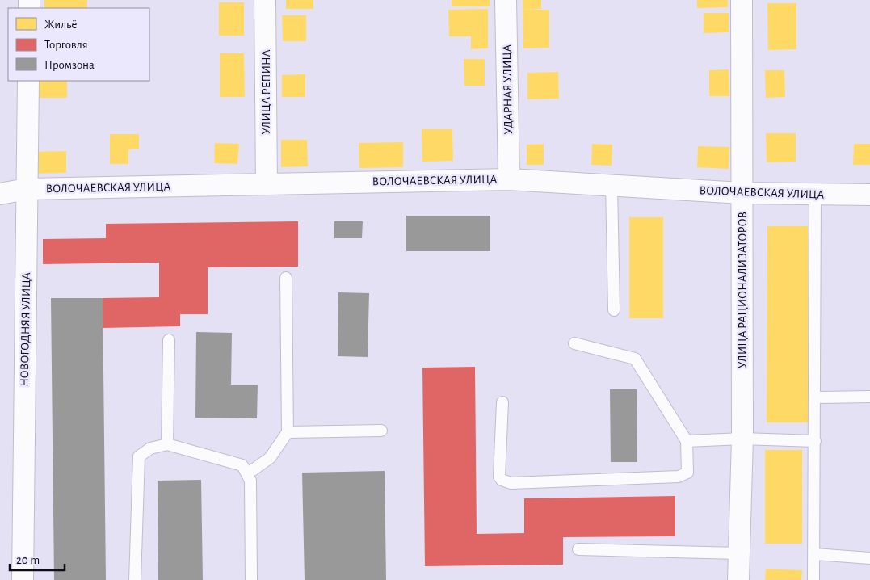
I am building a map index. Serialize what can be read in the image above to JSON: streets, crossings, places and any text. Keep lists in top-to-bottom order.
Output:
{
  "streets": {
    "street": [
      "УДАРНАЯ УЛИЦА",
      "УЛИЦА РЕПИНА",
      "ВОЛОЧАЕВСКАЯ УЛИЦА",
      "УЛИЦА РАЦИОНАЛИЗАТОРОВ",
      "НОВОГОДНЯЯ УЛИЦА"
    ]
  },
  "crossings": [
    ["УДАРНАЯ УЛИЦА", "ВОЛОЧАЕВСКАЯ УЛИЦА"],
    ["УЛИЦА РЕПИНА", "ВОЛОЧАЕВСКАЯ УЛИЦА"],
    ["ВОЛОЧАЕВСКАЯ УЛИЦА", "УЛИЦА РАЦИОНАЛИЗАТОРОВ"],
    ["ВОЛОЧАЕВСКАЯ УЛИЦА", "НОВОГОДНЯЯ УЛИЦА"]
  ],
  "legend": ["Жильё", "Торговля", "Промзона"],
  "scale_bar": "20 m"
}
